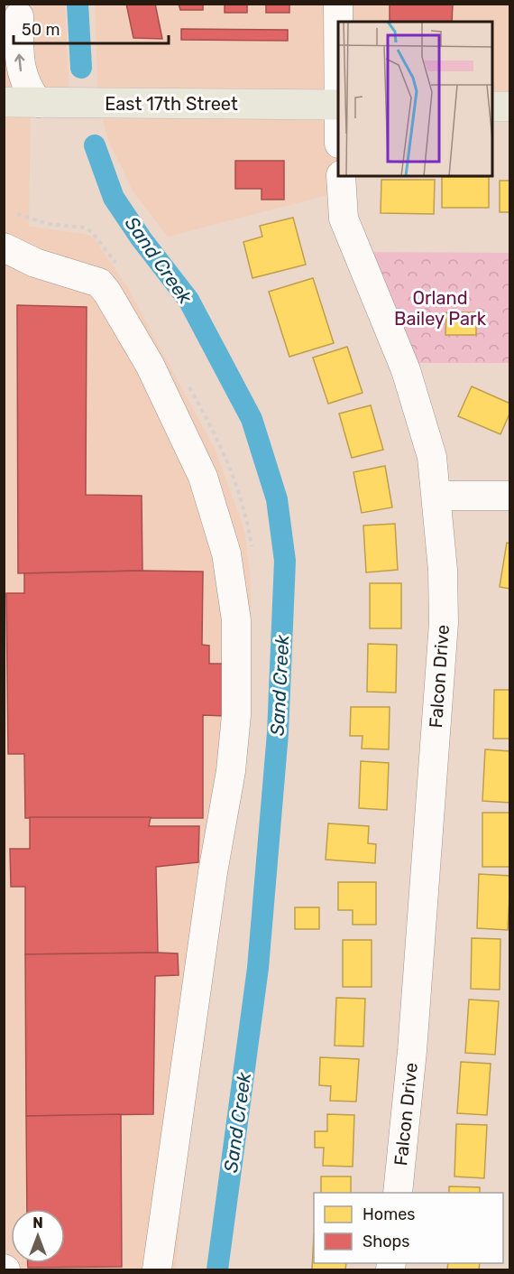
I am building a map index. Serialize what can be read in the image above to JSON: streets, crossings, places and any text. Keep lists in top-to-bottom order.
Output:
{
  "streets": {
    "main road": ["East 17th Street"],
    "street": ["Falcon Drive"]
  },
  "water": ["Sand Creek"],
  "parks": ["Orland Bailey Park"],
  "legend": ["Homes", "Shops"],
  "scale_bar": "50 m",
  "north": "top"
}
